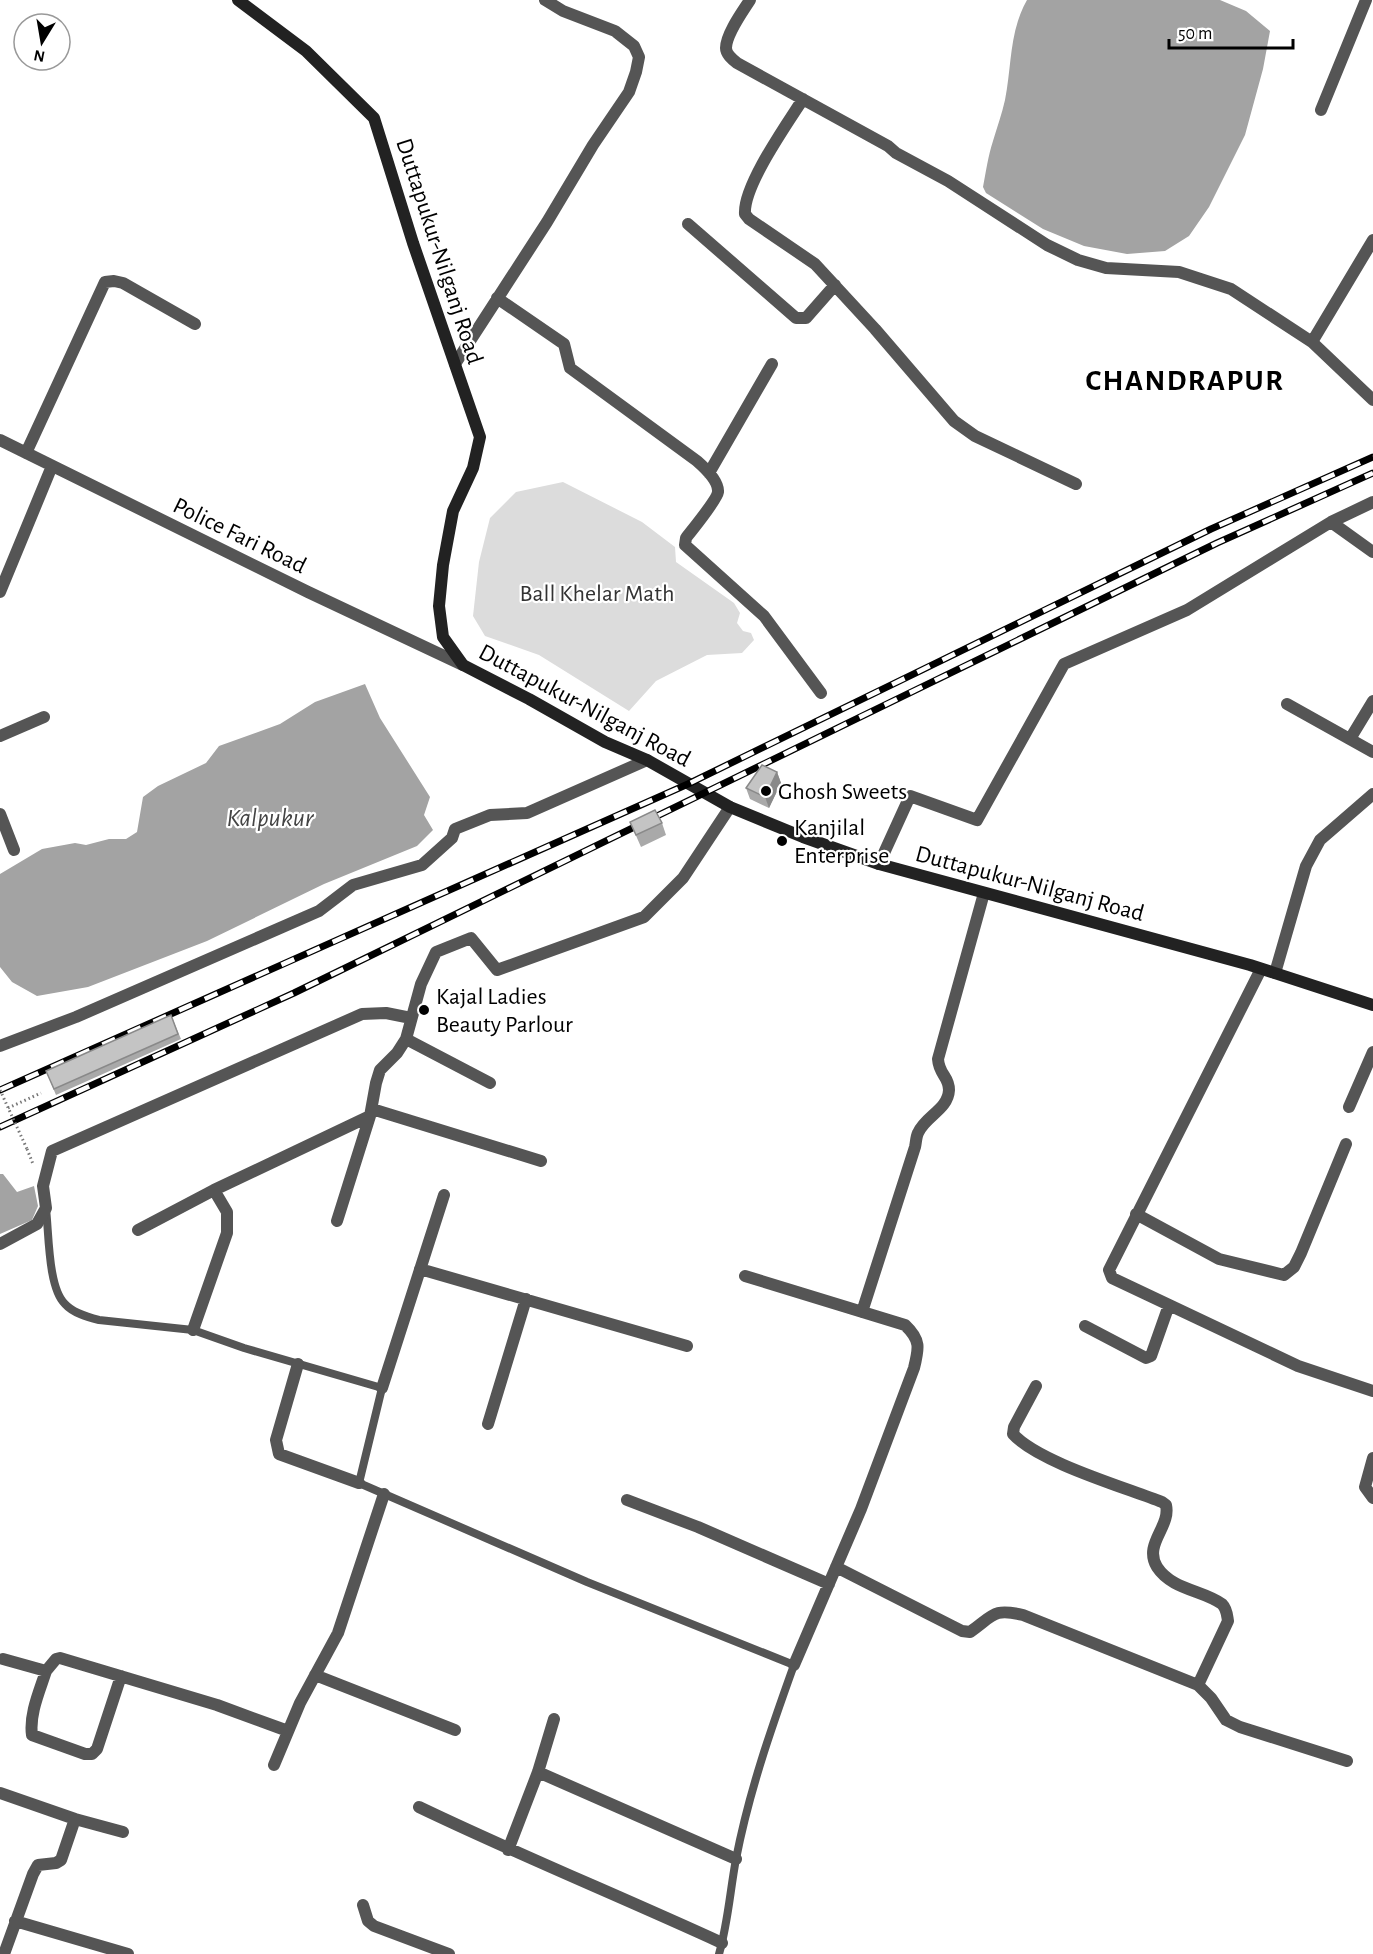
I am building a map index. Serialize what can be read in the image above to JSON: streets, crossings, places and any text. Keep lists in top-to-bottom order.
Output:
{
  "streets": {
    "main road": ["Duttapukur-Nilganj Road"],
    "street": ["Police Fari Road"]
  },
  "crossings": [
    ["Duttapukur-Nilganj Road", "Police Fari Road"]
  ],
  "districts": ["CHANDRAPUR"],
  "water": ["Kalpukur"],
  "parks": ["Ball Khelar Math"],
  "places": ["Ghosh Sweets", "Kanjilal Enterprise", "Kajal Ladies Beauty Parlour"],
  "scale_bar": "50 m",
  "north": "bottom"
}
